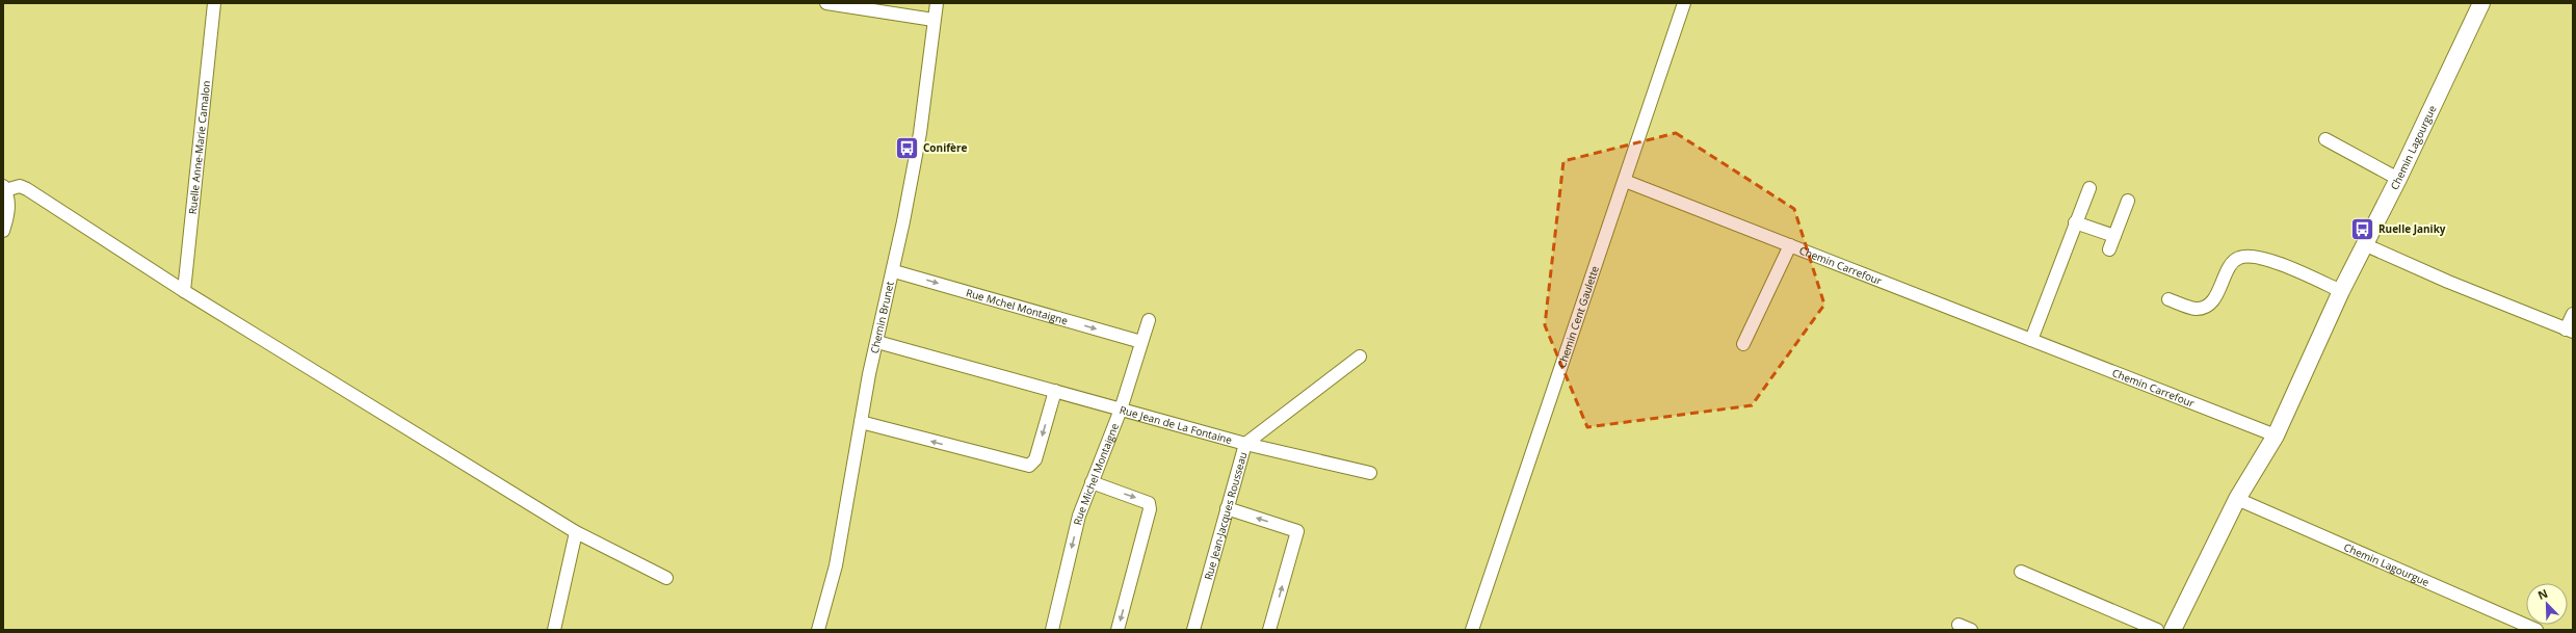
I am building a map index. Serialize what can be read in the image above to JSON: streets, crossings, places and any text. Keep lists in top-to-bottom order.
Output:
{
  "streets": {
    "street": [
      "Ruelle Anne-Marie Camalon",
      "Chemin Lagourgue",
      "Chemin Carrefour",
      "Rue Mchel Montaigne",
      "Chemin Brunet",
      "Chemin Cent Gaulette",
      "Rue Jean de La Fontaine",
      "Rue Michel Montaigne",
      "Rue Jean-Jacques Rousseau"
    ]
  },
  "crossings": [
    ["Chemin Lagourgue", "Chemin Carrefour"],
    ["Chemin Carrefour", "Chemin Cent Gaulette"],
    ["Rue Mchel Montaigne", "Chemin Brunet"],
    ["Rue Mchel Montaigne", "Rue Michel Montaigne"],
    ["Chemin Brunet", "Rue Jean de La Fontaine"],
    ["Rue Jean de La Fontaine", "Rue Michel Montaigne"],
    ["Rue Jean de La Fontaine", "Rue Jean-Jacques Rousseau"]
  ],
  "one_way": ["Rue Mchel Montaigne", "Rue Michel Montaigne"],
  "places": {
    "bus stop": ["Conifère", "Ruelle Janiky"]
  },
  "north": "top left"
}
